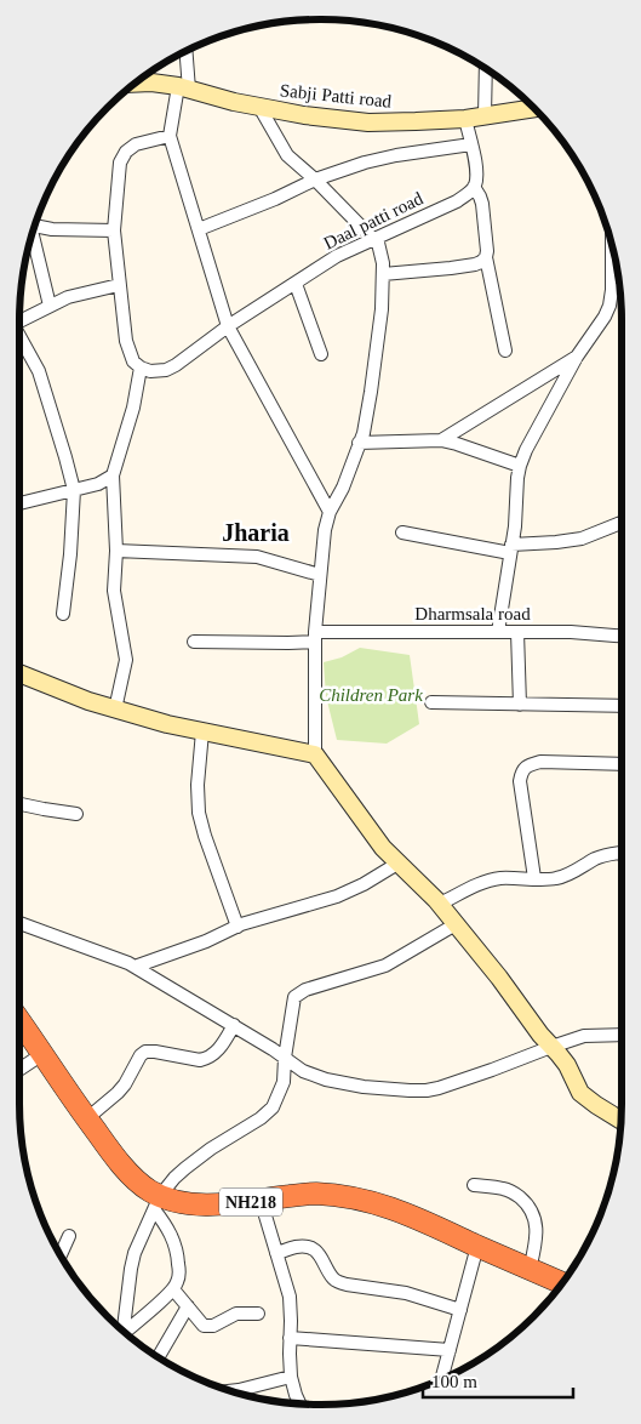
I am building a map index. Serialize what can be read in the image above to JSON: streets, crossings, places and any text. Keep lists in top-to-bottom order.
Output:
{
  "streets": {
    "highway": ["NH218"],
    "main road": ["Sabji Patti road"],
    "street": ["Daal patti road", "Dharmsala road"]
  },
  "districts": ["Jharia"],
  "parks": ["Children Park"],
  "scale_bar": "100 m"
}
